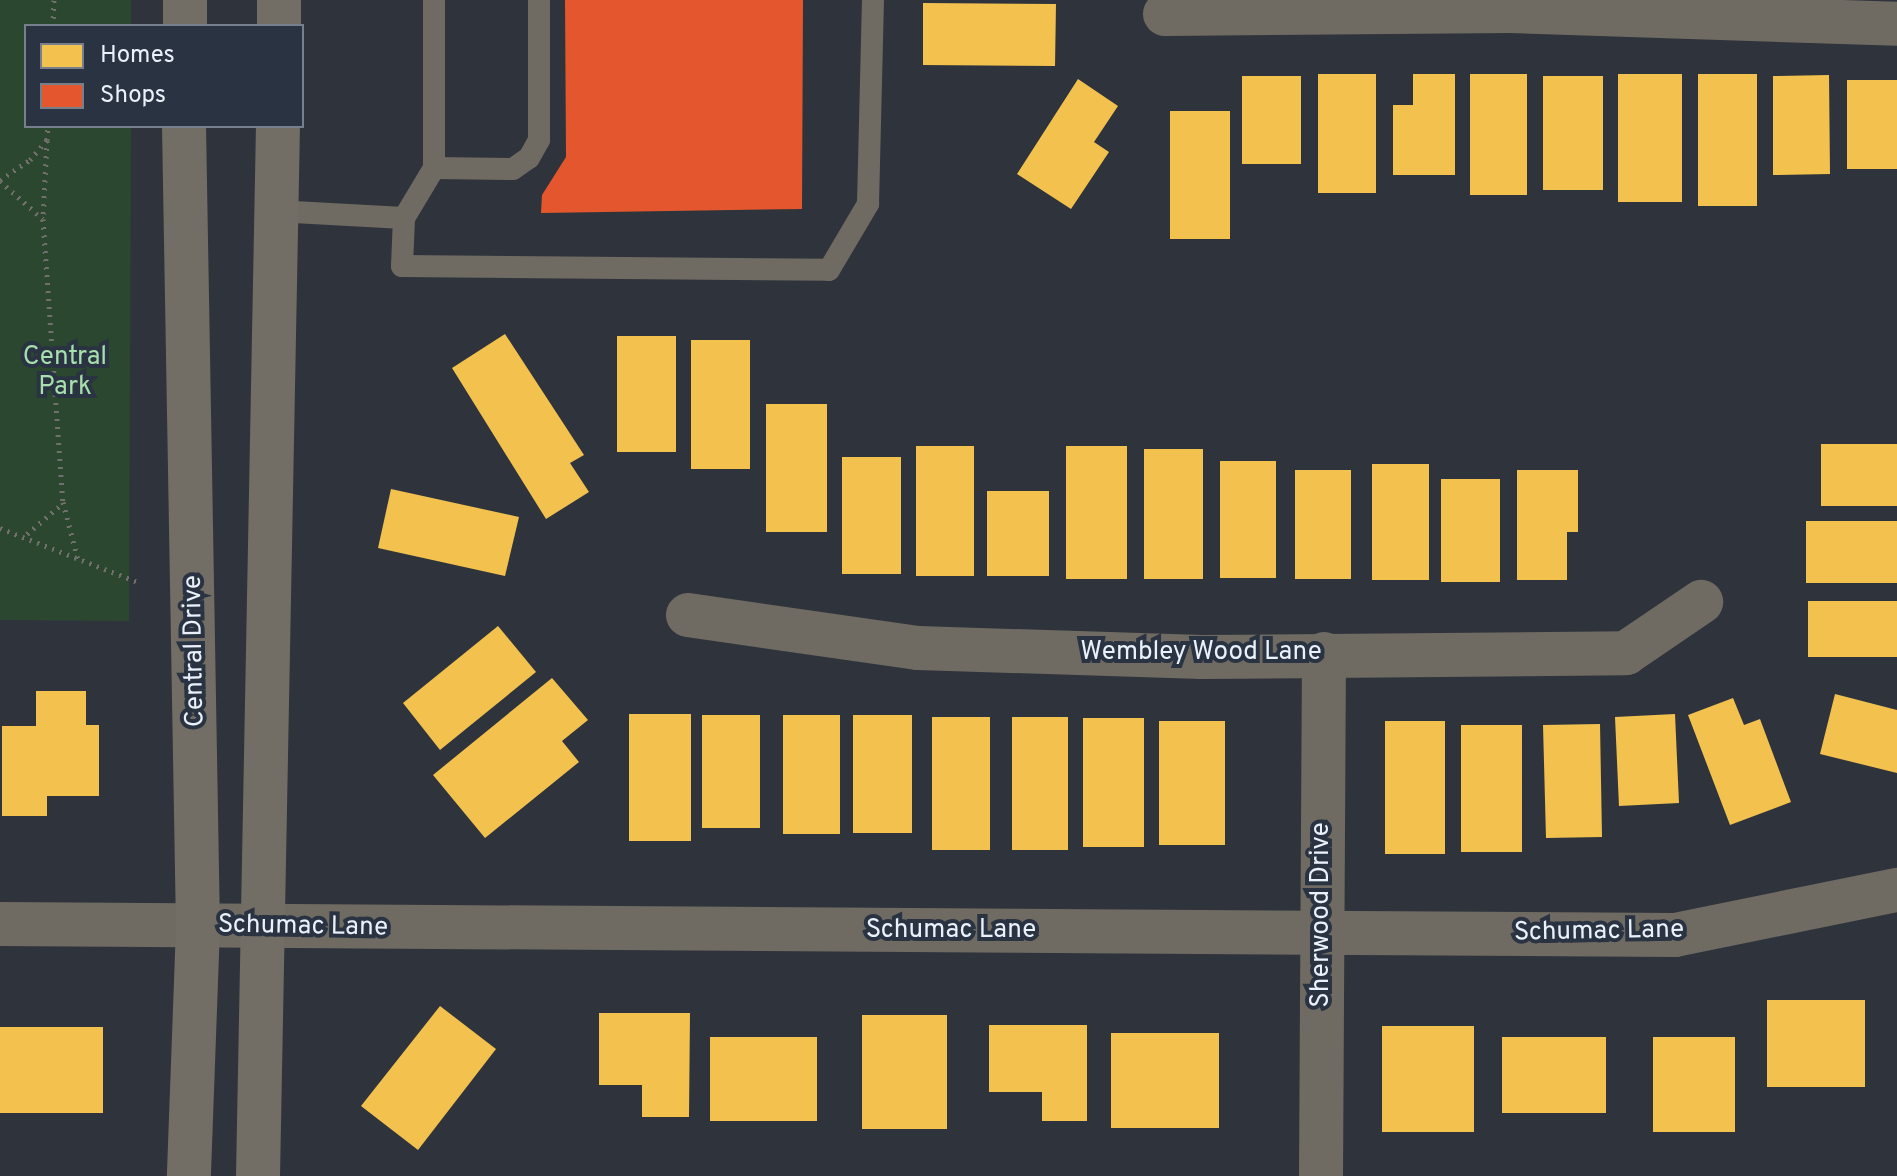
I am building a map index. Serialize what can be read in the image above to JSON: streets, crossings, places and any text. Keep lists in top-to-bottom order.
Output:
{
  "streets": {
    "main road": ["Central Drive"],
    "street": ["Wembley Wood Lane", "Sherwood Drive", "Schumac Lane"]
  },
  "crossings": [
    ["Central Drive", "Schumac Lane"],
    ["Wembley Wood Lane", "Sherwood Drive"],
    ["Sherwood Drive", "Schumac Lane"]
  ],
  "parks": ["Central Park"],
  "legend": ["Homes", "Shops"]
}
